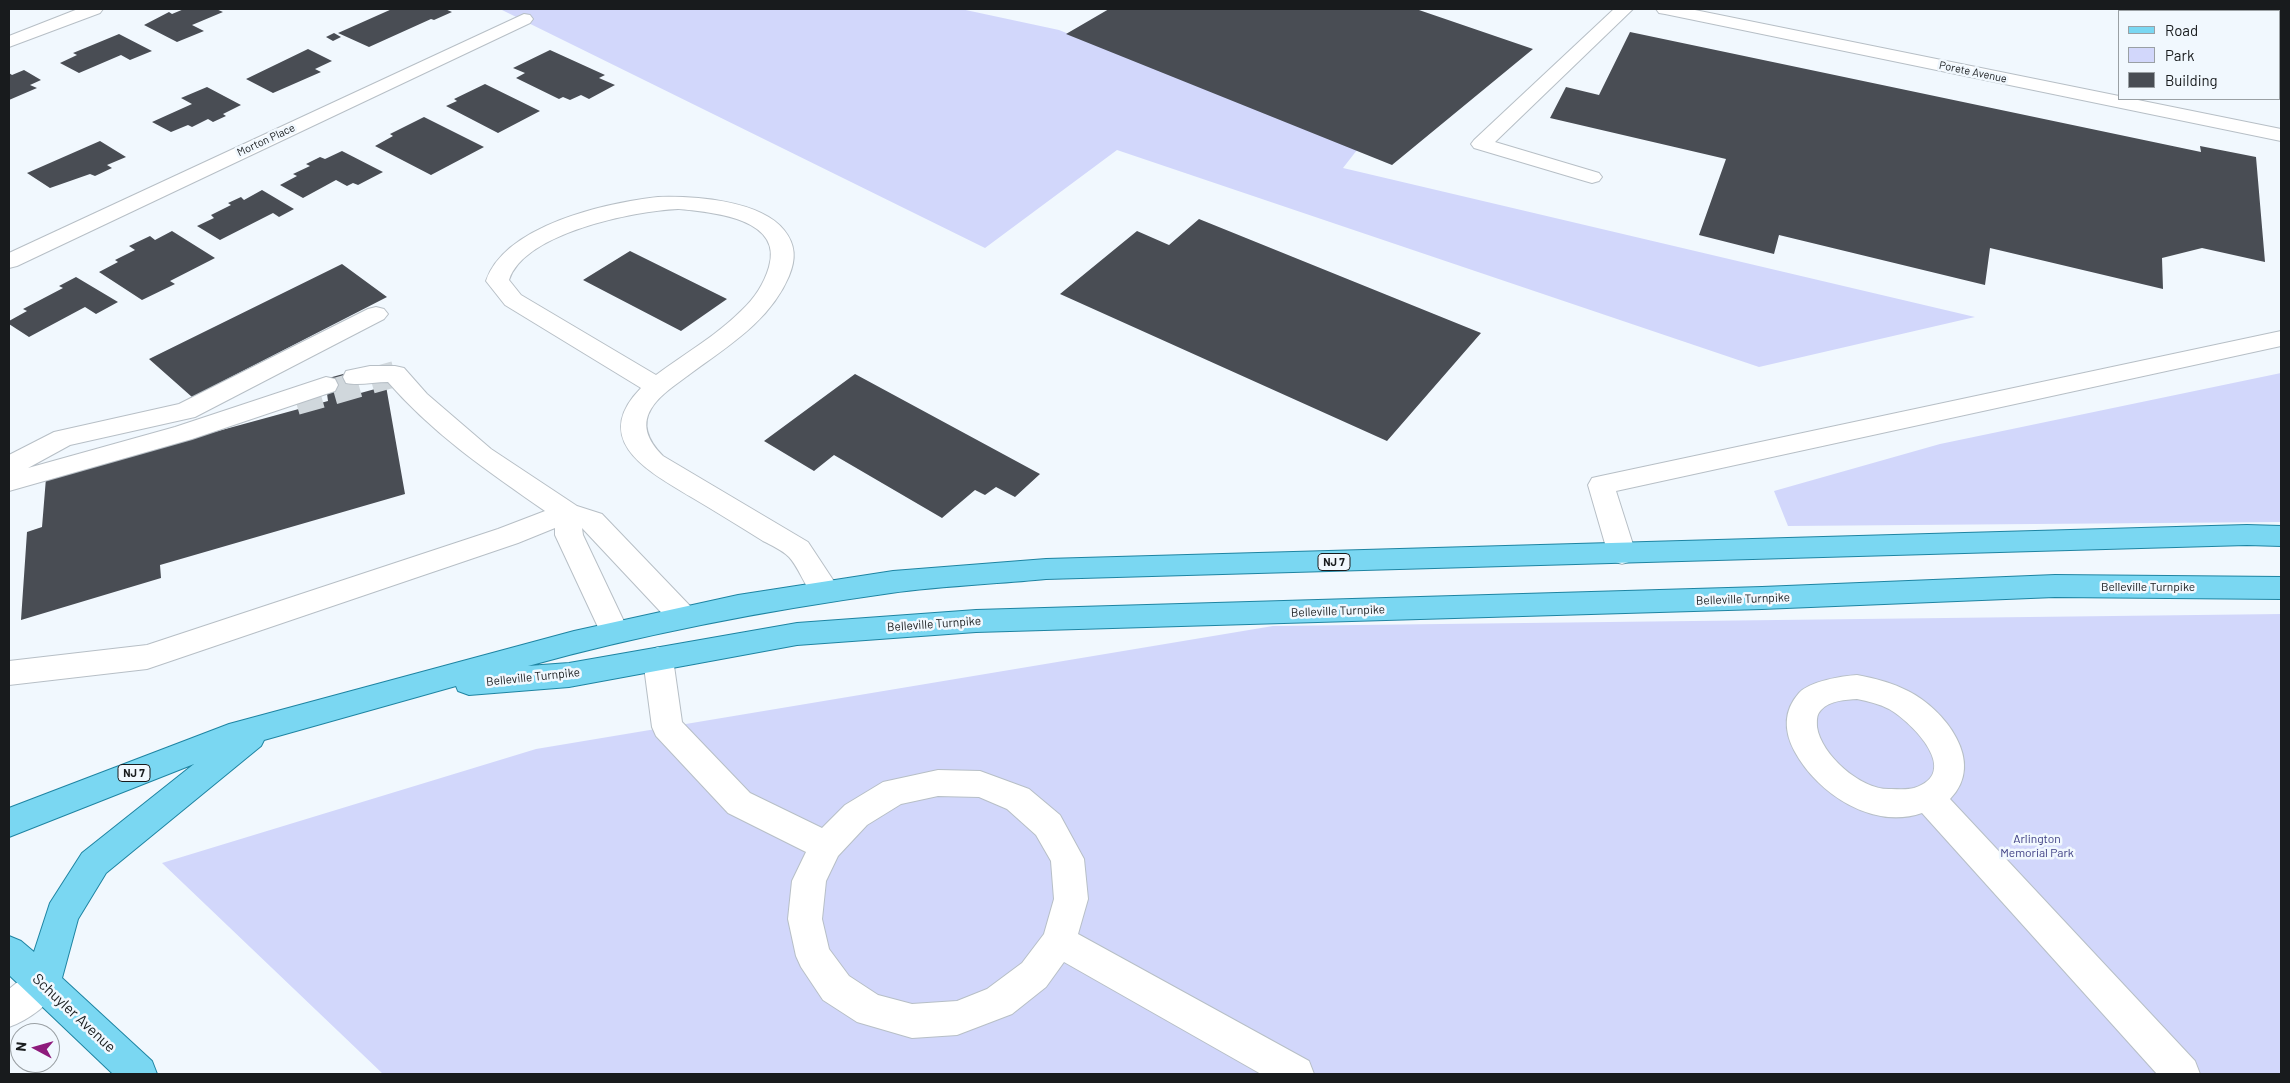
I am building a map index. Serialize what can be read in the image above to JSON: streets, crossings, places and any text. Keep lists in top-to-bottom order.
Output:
{
  "streets": {
    "main road": ["NJ 7", "Belleville Turnpike", "Schuyler Avenue"],
    "street": ["Porete Avenue", "Morton Place"]
  },
  "parks": ["Arlington Memorial Park"],
  "legend": ["Road", "Park", "Building"],
  "north": "left"
}
